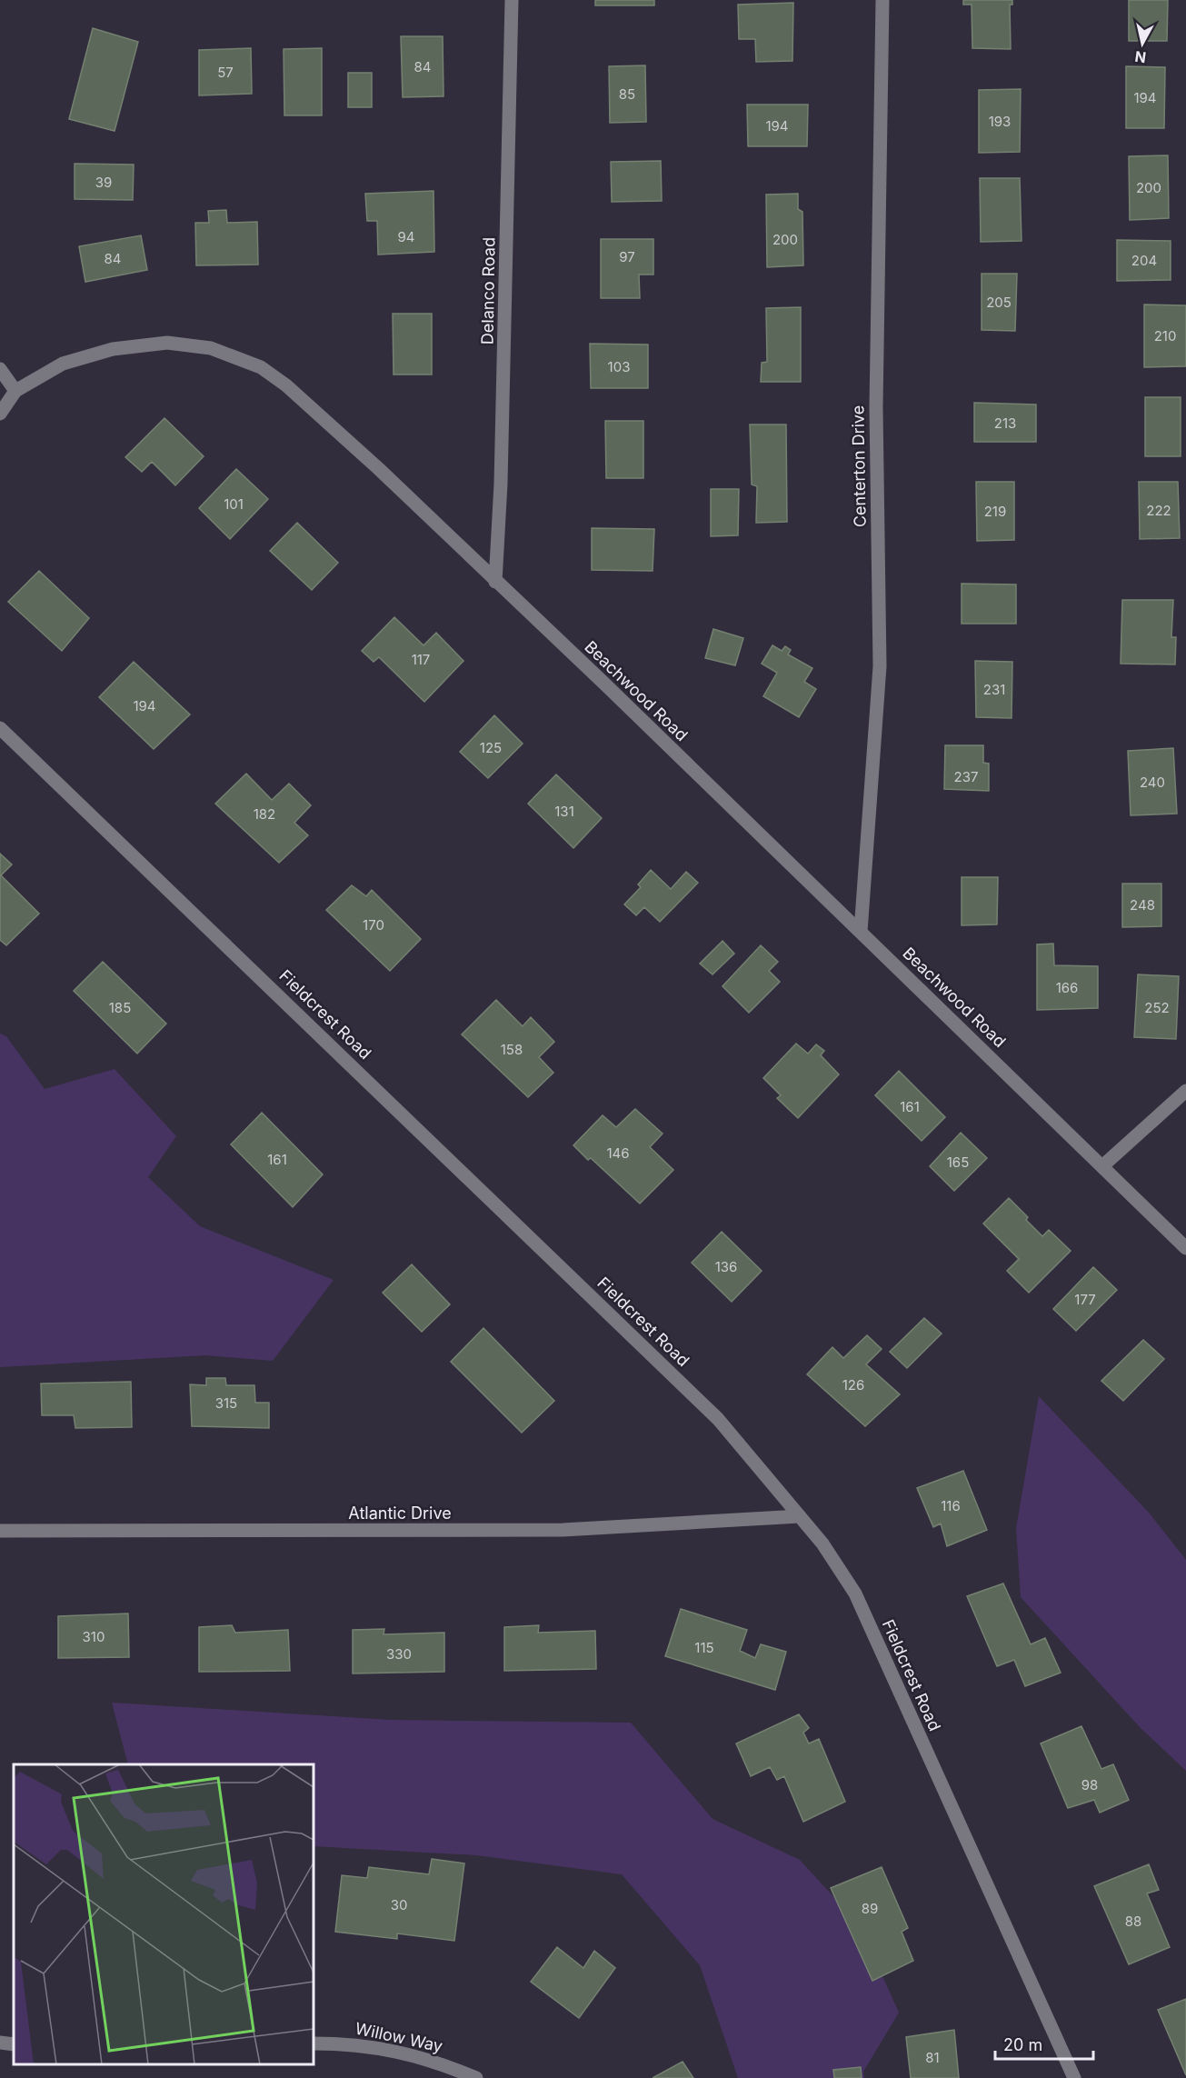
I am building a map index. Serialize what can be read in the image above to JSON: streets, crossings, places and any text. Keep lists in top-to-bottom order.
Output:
{
  "streets": {
    "street": [
      "Delanco Road",
      "Centerton Drive",
      "Beachwood Road",
      "Fieldcrest Road",
      "Atlantic Drive",
      "Willow Way"
    ]
  },
  "crossings": [
    ["Delanco Road", "Beachwood Road"],
    ["Centerton Drive", "Beachwood Road"],
    ["Fieldcrest Road", "Atlantic Drive"]
  ],
  "house_numbers": [
    "84",
    "57",
    "85",
    "194",
    "193",
    "194",
    "39",
    "200",
    "94",
    "200",
    "97",
    "84",
    "204",
    "205",
    "210",
    "103",
    "213",
    "101",
    "222",
    "219",
    "117",
    "231",
    "194",
    "125",
    "237",
    "240",
    "131",
    "182",
    "248",
    "170",
    "166",
    "185",
    "252",
    "158",
    "161",
    "146",
    "161",
    "165",
    "136",
    "177",
    "126",
    "315",
    "116",
    "310",
    "115",
    "330",
    "98",
    "30",
    "89",
    "88",
    "81"
  ],
  "scale_bar": "20 m",
  "north": "bottom"
}
